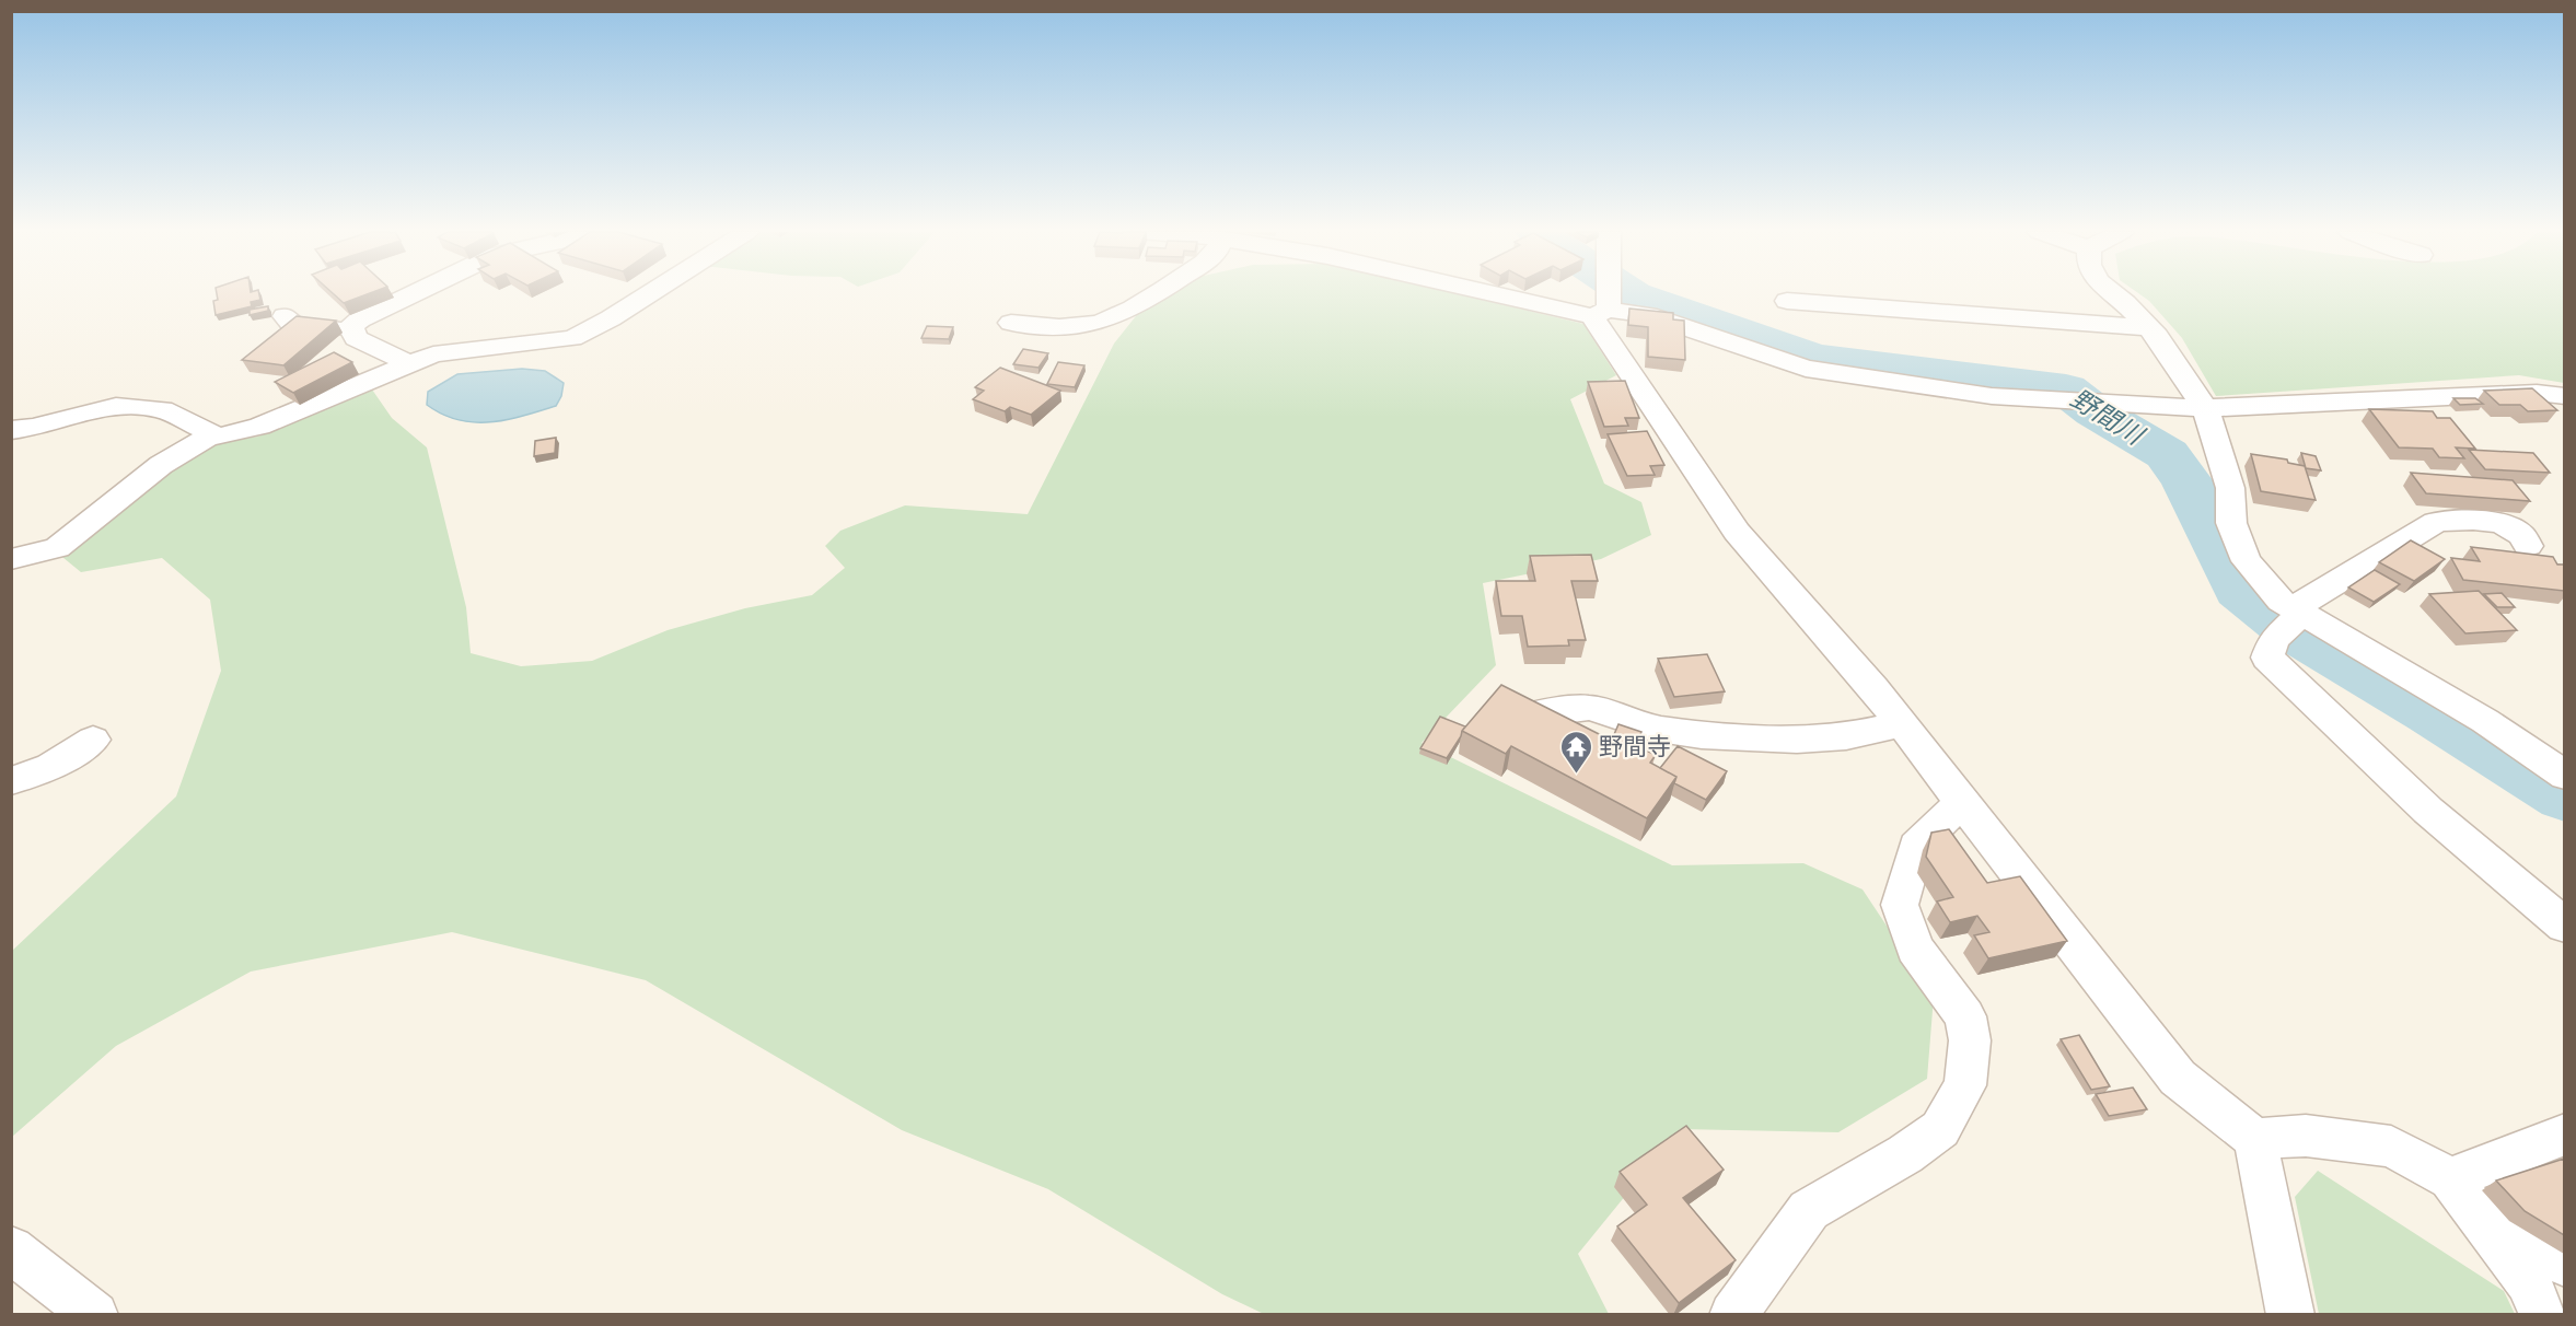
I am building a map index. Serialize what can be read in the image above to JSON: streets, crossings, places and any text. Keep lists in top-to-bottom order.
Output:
{
  "water": ["野間川"],
  "places": {
    "temple": ["野間寺"]
  }
}
